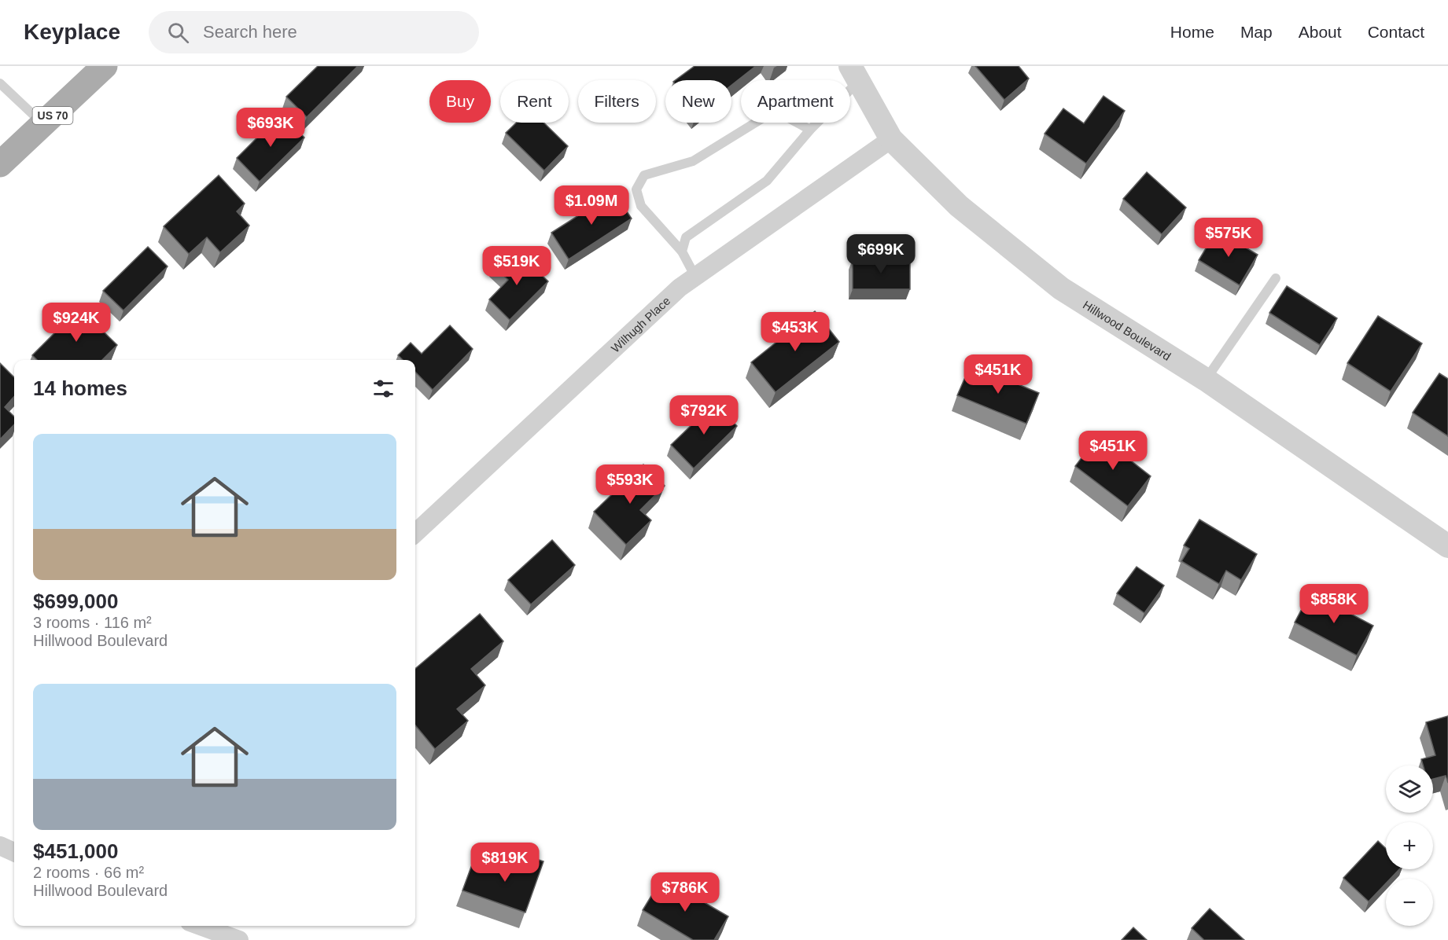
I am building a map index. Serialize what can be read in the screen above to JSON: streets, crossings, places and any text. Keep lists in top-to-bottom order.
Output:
{
  "streets": {
    "main road": ["US 70"],
    "street": ["Wilhugh Place", "Hillwood Boulevard"]
  },
  "crossings": [
    ["Wilhugh Place", "Hillwood Boulevard"]
  ],
  "page": {
    "header": "Keyplace",
    "search": "Search here",
    "nav": [
      "Home",
      "Map",
      "About",
      "Contact"
    ],
    "chip": [
      "Buy",
      "Rent",
      "Filters",
      "New",
      "Apartment"
    ],
    "price": [
      "$693K",
      "$1.09M",
      "$575K",
      "$699K",
      "$519K",
      "$924K",
      "$453K",
      "$451K",
      "$792K",
      "$451K",
      "$593K",
      "$858K",
      "$819K",
      "$786K"
    ],
    "heading": "14 homes",
    "list": [
      {
        "name": "$699,000",
        "note": "3 rooms · 116 m² · Hillwood Boulevard"
      },
      {
        "name": "$451,000",
        "note": "2 rooms · 66 m² · Hillwood Boulevard"
      }
    ],
    "map_buttons": ["+", "−"]
  }
}
